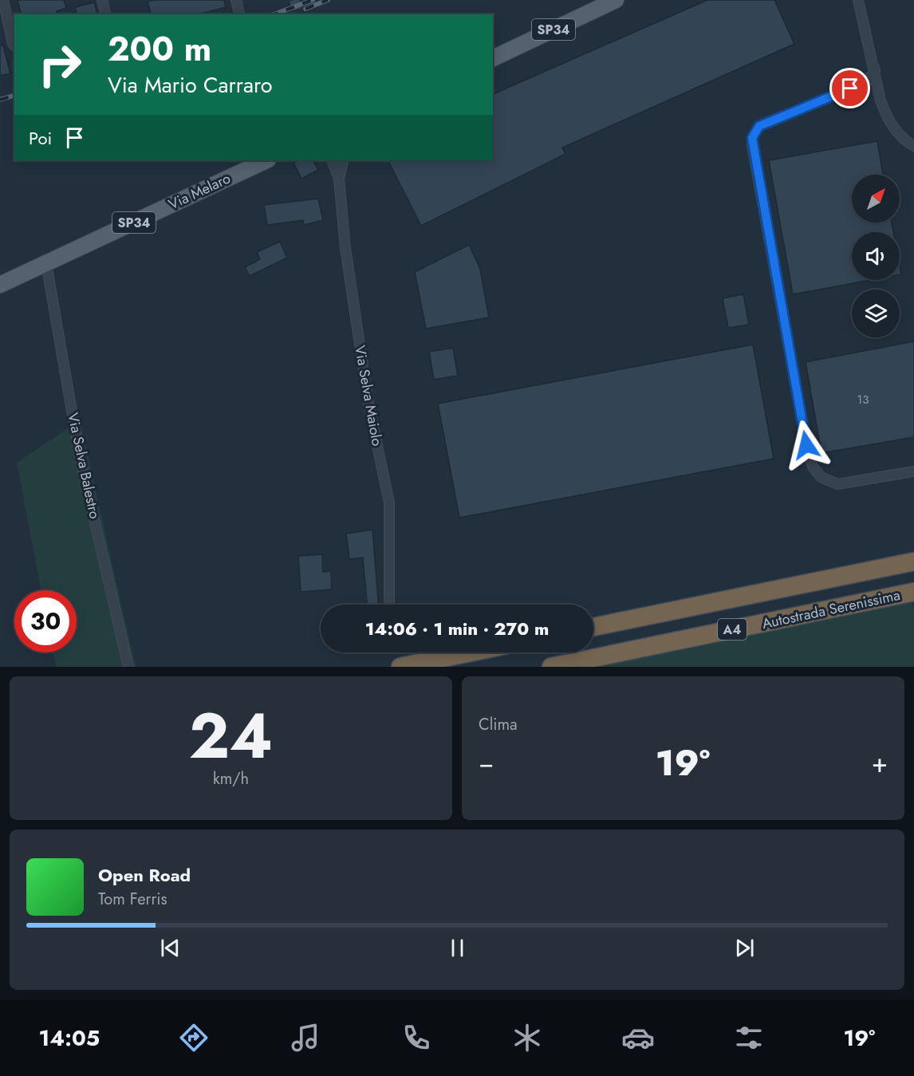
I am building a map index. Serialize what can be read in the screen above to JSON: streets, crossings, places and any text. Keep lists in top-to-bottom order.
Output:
{
  "streets": {
    "highway": ["Autostrada Serenissima", "A4"],
    "main road": ["SP34", "Via Melaro"],
    "street": ["Via Selva Maiolo", "Via Selva Balestro"]
  },
  "crossings": [
    ["Via Melaro", "Via Selva Balestro"]
  ],
  "house_numbers": ["13"],
  "north": "top right",
  "page": {
    "turn": ["200 m", "Via Mario Carraro"],
    "then": "Poi",
    "limit": "30",
    "trip": "14:06 · 1 min · 270 m",
    "tile": [
      ["24", "km/h"],
      "Clima"
    ],
    "heat": ["−", "19°", "+"],
    "song": ["Open Road", "Tom Ferris"],
    "tabs": ["14:05", "19°"]
  }
}
